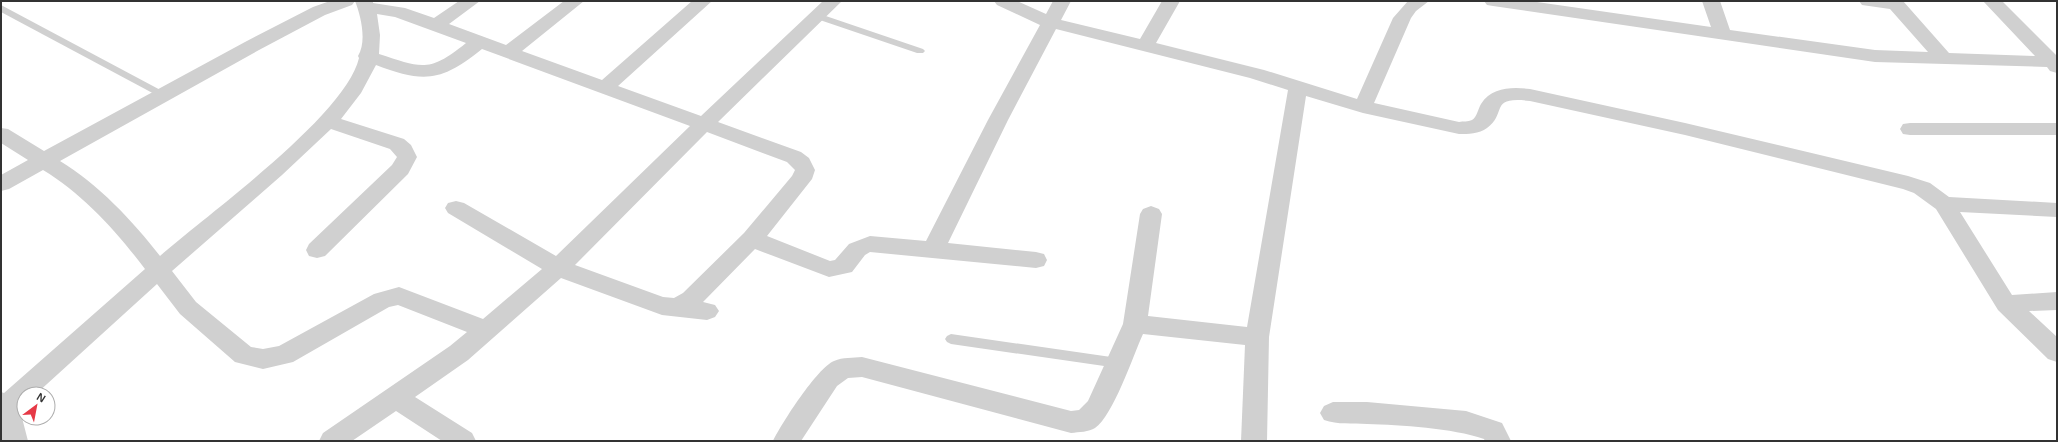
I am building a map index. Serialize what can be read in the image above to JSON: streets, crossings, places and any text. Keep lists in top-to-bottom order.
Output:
{
  "north": "top right"
}
